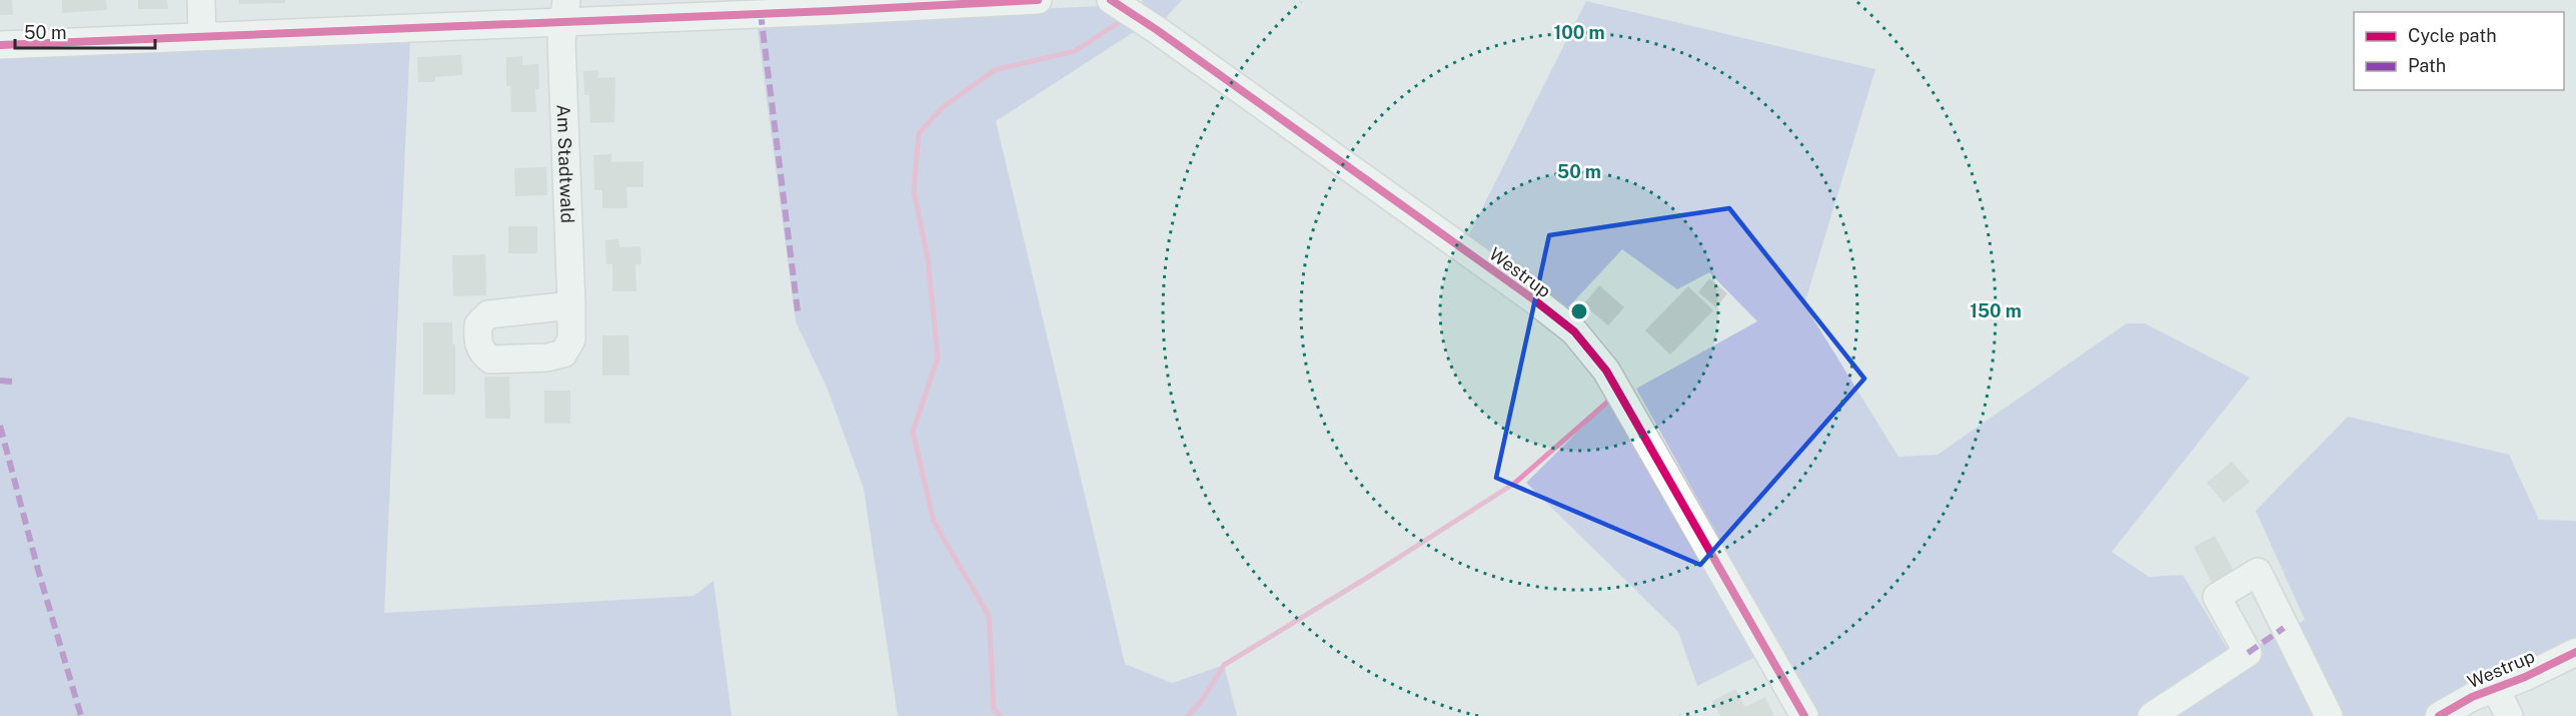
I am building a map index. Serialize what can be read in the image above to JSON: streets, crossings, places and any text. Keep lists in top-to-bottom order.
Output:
{
  "streets": {
    "street": ["Am Stadtwald", "Westrup"]
  },
  "legend": ["Cycle path", "Path"],
  "scale_bar": "50 m",
  "rings": ["100 m", "50 m", "150 m"]
}
